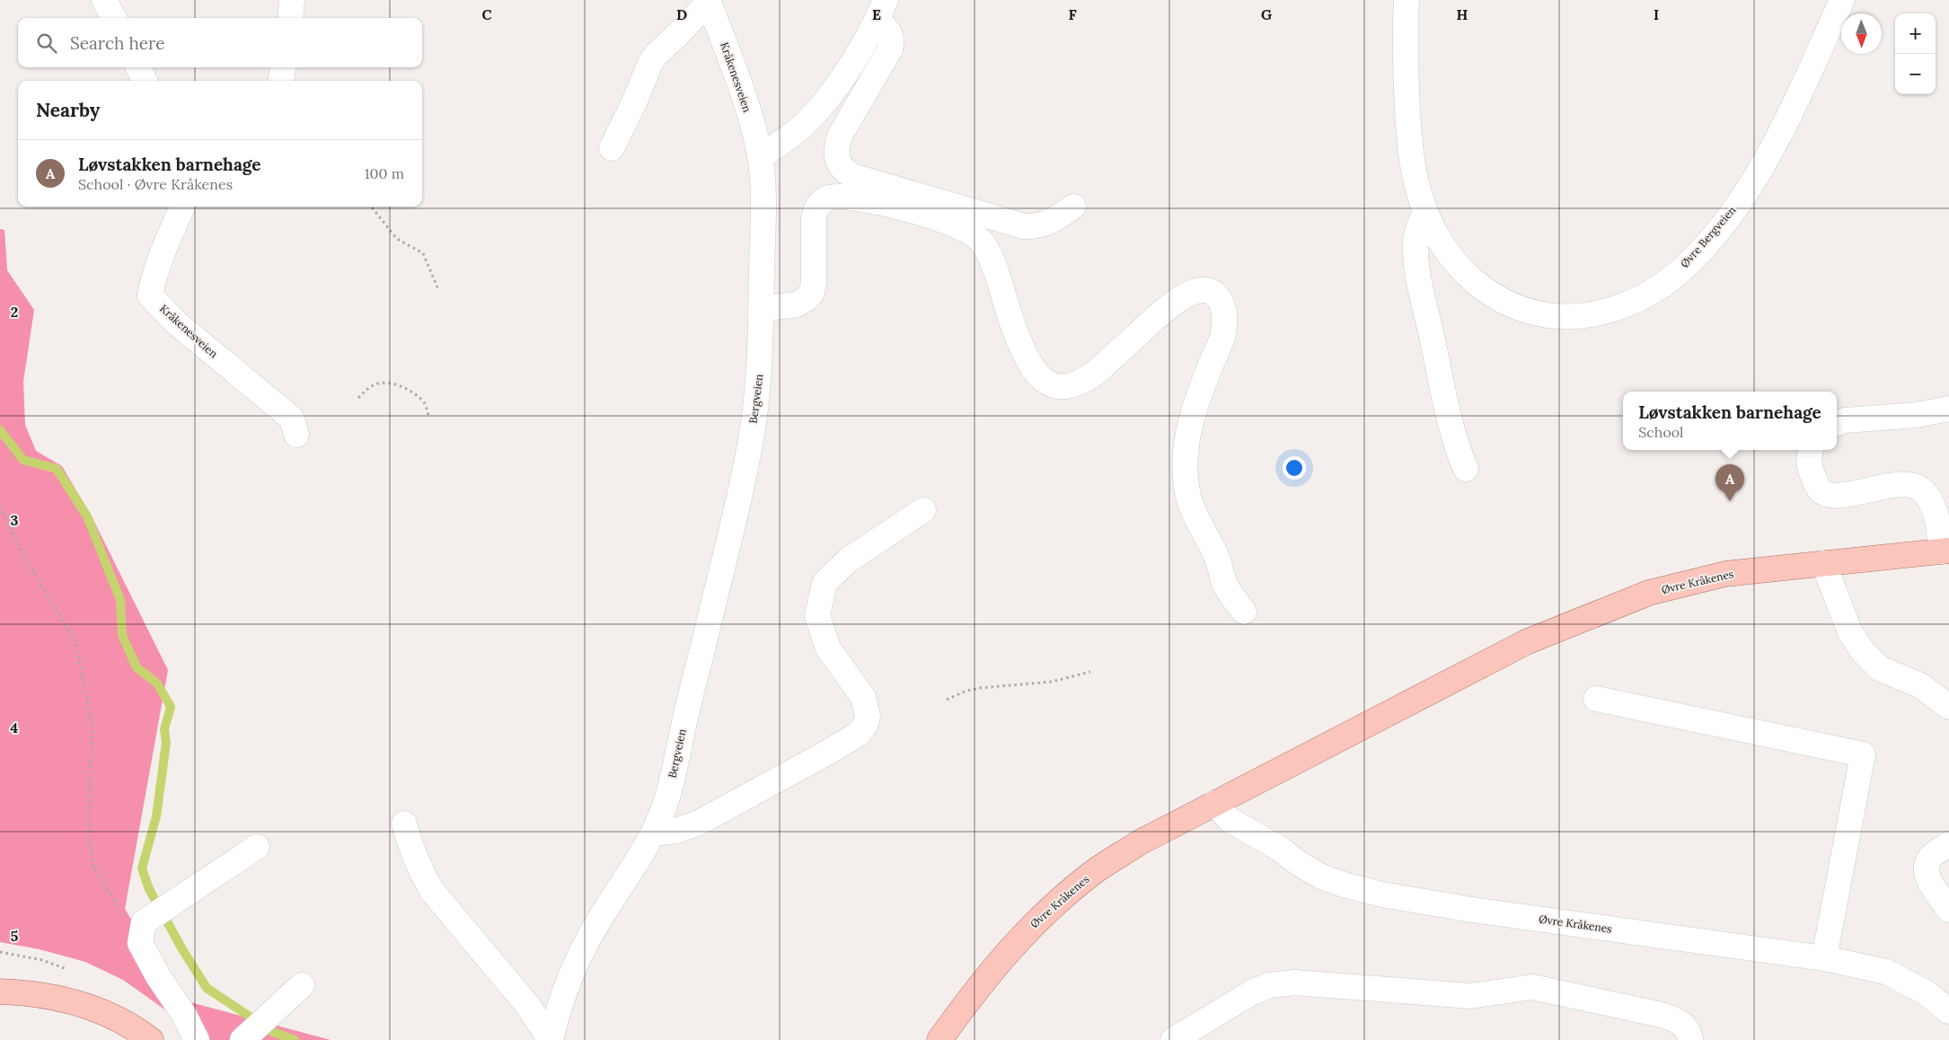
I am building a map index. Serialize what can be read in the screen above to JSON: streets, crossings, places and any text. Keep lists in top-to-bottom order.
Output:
{
  "streets": {
    "main road": ["Øvre Kråkenes"],
    "street": ["Kråkenesveien", "Øvre Bergveien", "Bergveien"]
  },
  "crossings": [
    ["Kråkenesveien", "Bergveien"]
  ],
  "north": "bottom",
  "page": {
    "map_buttons": ["+", "−"],
    "search": "Search here",
    "heading": "Nearby",
    "list": [
      {
        "mark": "A",
        "name": "Løvstakken barnehage",
        "note": "School · Øvre Kråkenes",
        "value": "100 m"
      }
    ],
    "popup": ["Løvstakken barnehage", "School"],
    "pins": "A"
  },
  "grid": {
    "columns": [
      "C",
      "D",
      "E",
      "F",
      "G",
      "H",
      "I"
    ],
    "rows": [
      "2",
      "3",
      "4",
      "5"
    ]
  }
}
